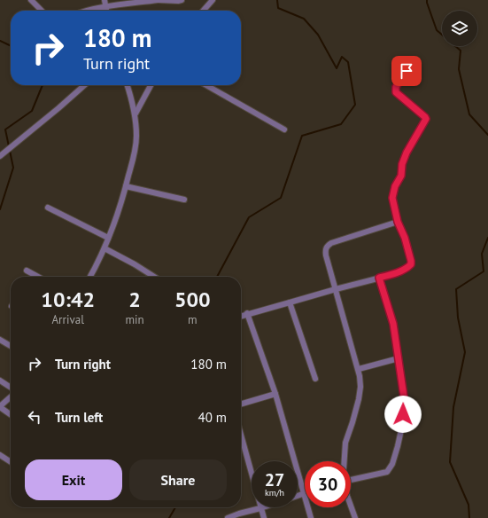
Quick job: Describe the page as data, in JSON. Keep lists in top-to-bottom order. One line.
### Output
{"page":{"turn":["180 m","Turn right"],"eta":["10:42","Arrival","2","min","500","m"],"list":[{"name":"Turn right","value":"180 m"},{"name":"Turn left","value":"40 m"}],"buttons":["Exit","Share"],"speed":"27 km/h","limit":"30"}}
